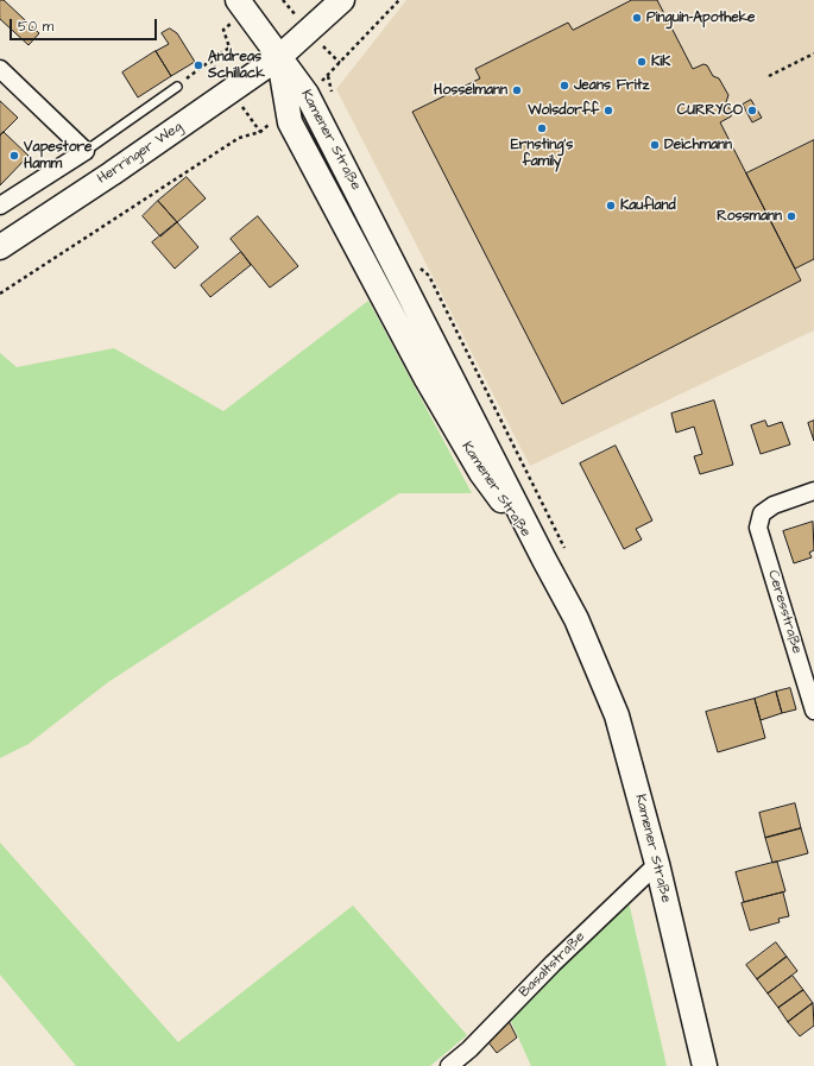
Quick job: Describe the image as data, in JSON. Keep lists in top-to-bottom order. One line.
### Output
{"streets":{"main road":["Kamener Straße","Herringer Weg"],"street":["Ceresstraße","Basaltstraße"]},"crossings":[["Kamener Straße","Herringer Weg"],["Kamener Straße","Basaltstraße"]],"places":["Pinguin-Apotheke","KiK","Andreas Schillack","Jeans Fritz","Hosselmann","Wolsdorff","CURRYCO","Ernsting's family","Deichmann","Vapestore Hamm","Kaufland","Rossmann"],"scale_bar":"50 m"}
